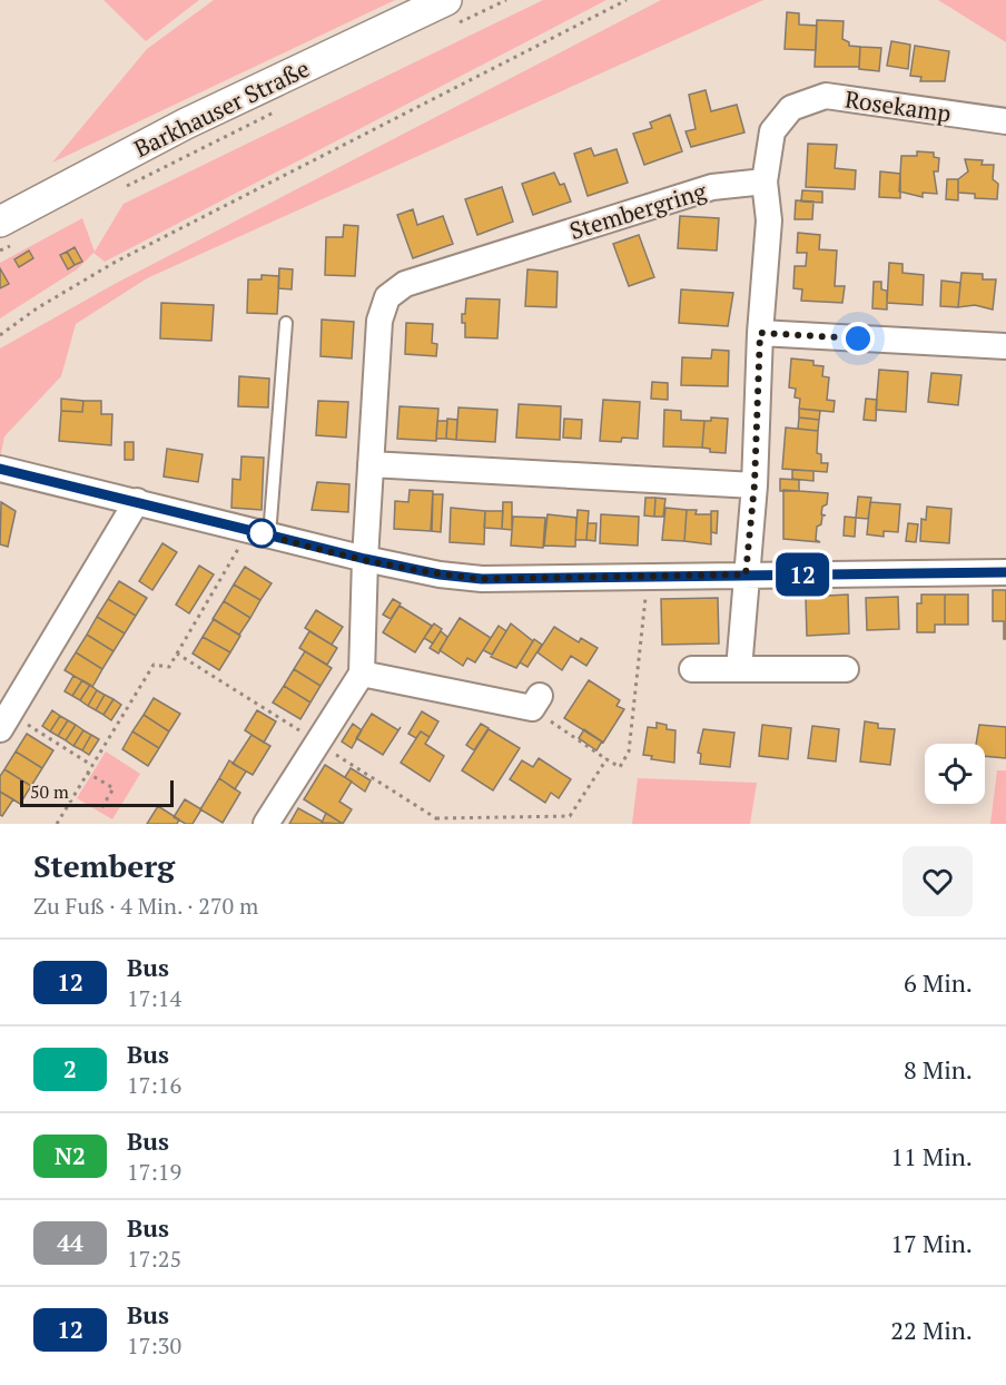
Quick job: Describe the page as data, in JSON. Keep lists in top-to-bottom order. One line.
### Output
{"streets":{"street":["Rosekamp","Barkhauser Straße","Stembergring"]},"crossings":[["Rosekamp","Stembergring"]],"lines":["bus line 12"],"scale_bar":"50 m","page":{"on_map":"12","scale":"50 m","heading":["Stemberg","Zu Fuß · 4 Min. · 270 m"],"list":[{"mark":"12","name":"Bus","note":"17:14","value":"6 Min."},{"mark":"2","name":"Bus","note":"17:16","value":"8 Min."},{"mark":"N2","name":"Bus","note":"17:19","value":"11 Min."},{"mark":"44","name":"Bus","note":"17:25","value":"17 Min."},{"mark":"12","name":"Bus","note":"17:30","value":"22 Min."}]}}
